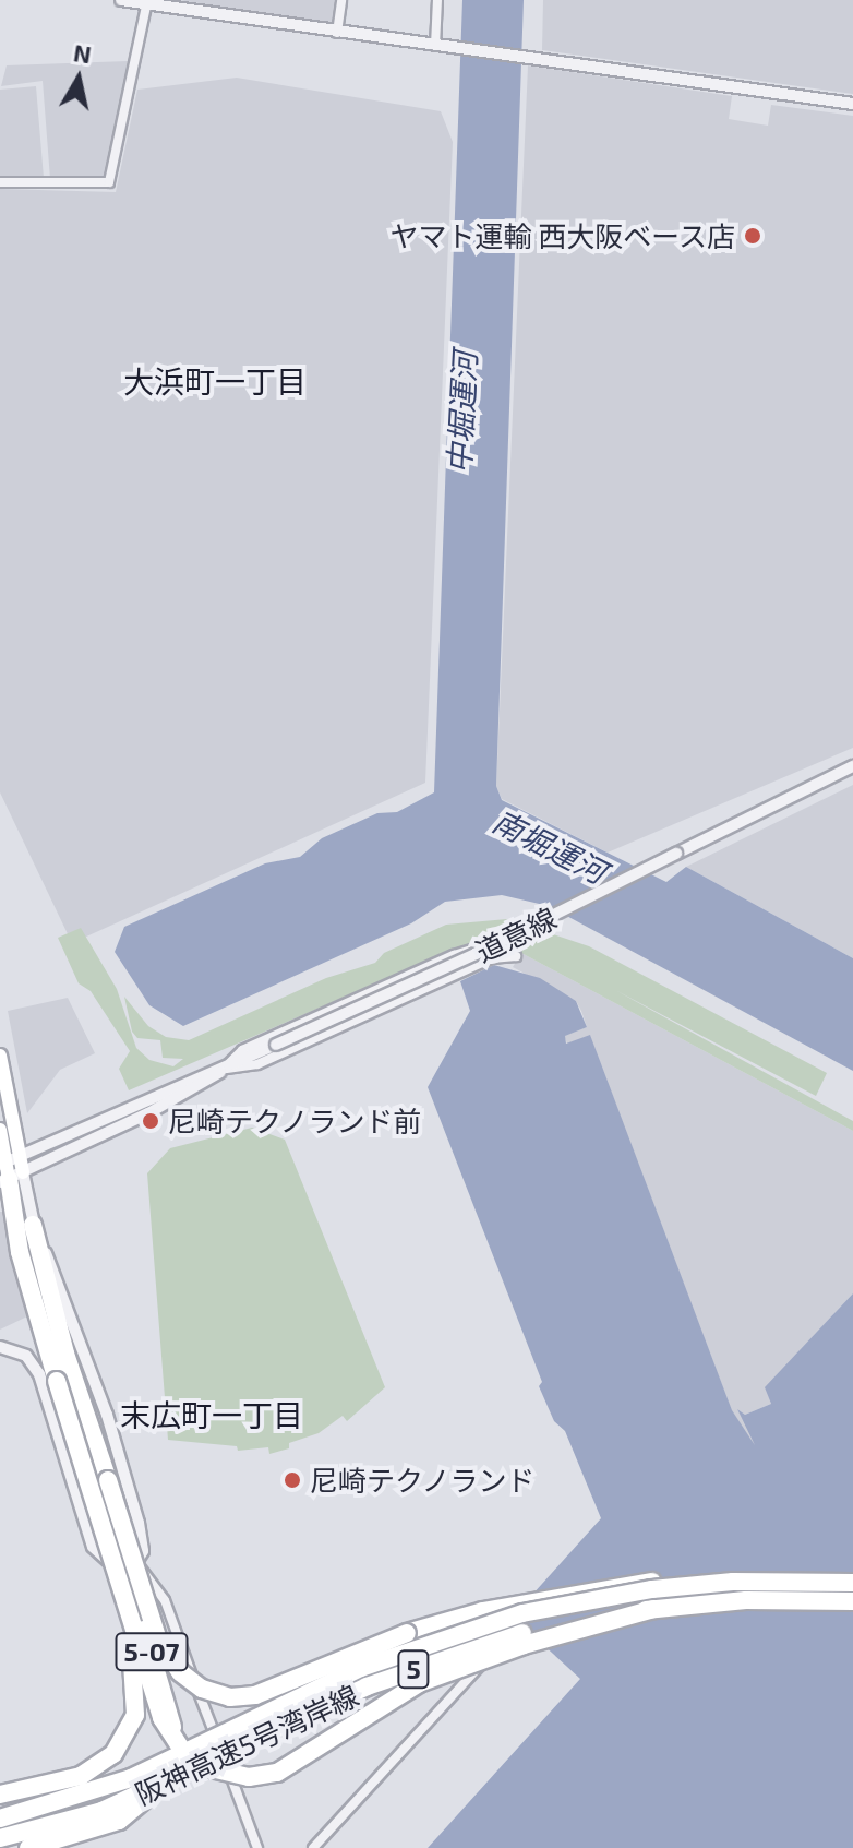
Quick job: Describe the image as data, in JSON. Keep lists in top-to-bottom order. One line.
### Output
{"streets":{"highway":["5-07","5","阪神高速5号湾岸線"],"street":["道意線"]},"crossings":[["道意線","5-07"],["5-07","阪神高速5号湾岸線"]],"districts":["大浜町一丁目","末広町一丁目"],"water":["中堀運河","南堀運河"],"places":["ヤマト運輸 西大阪ベース店","尼崎テクノランド前","尼崎テクノランド"],"north":"top"}
